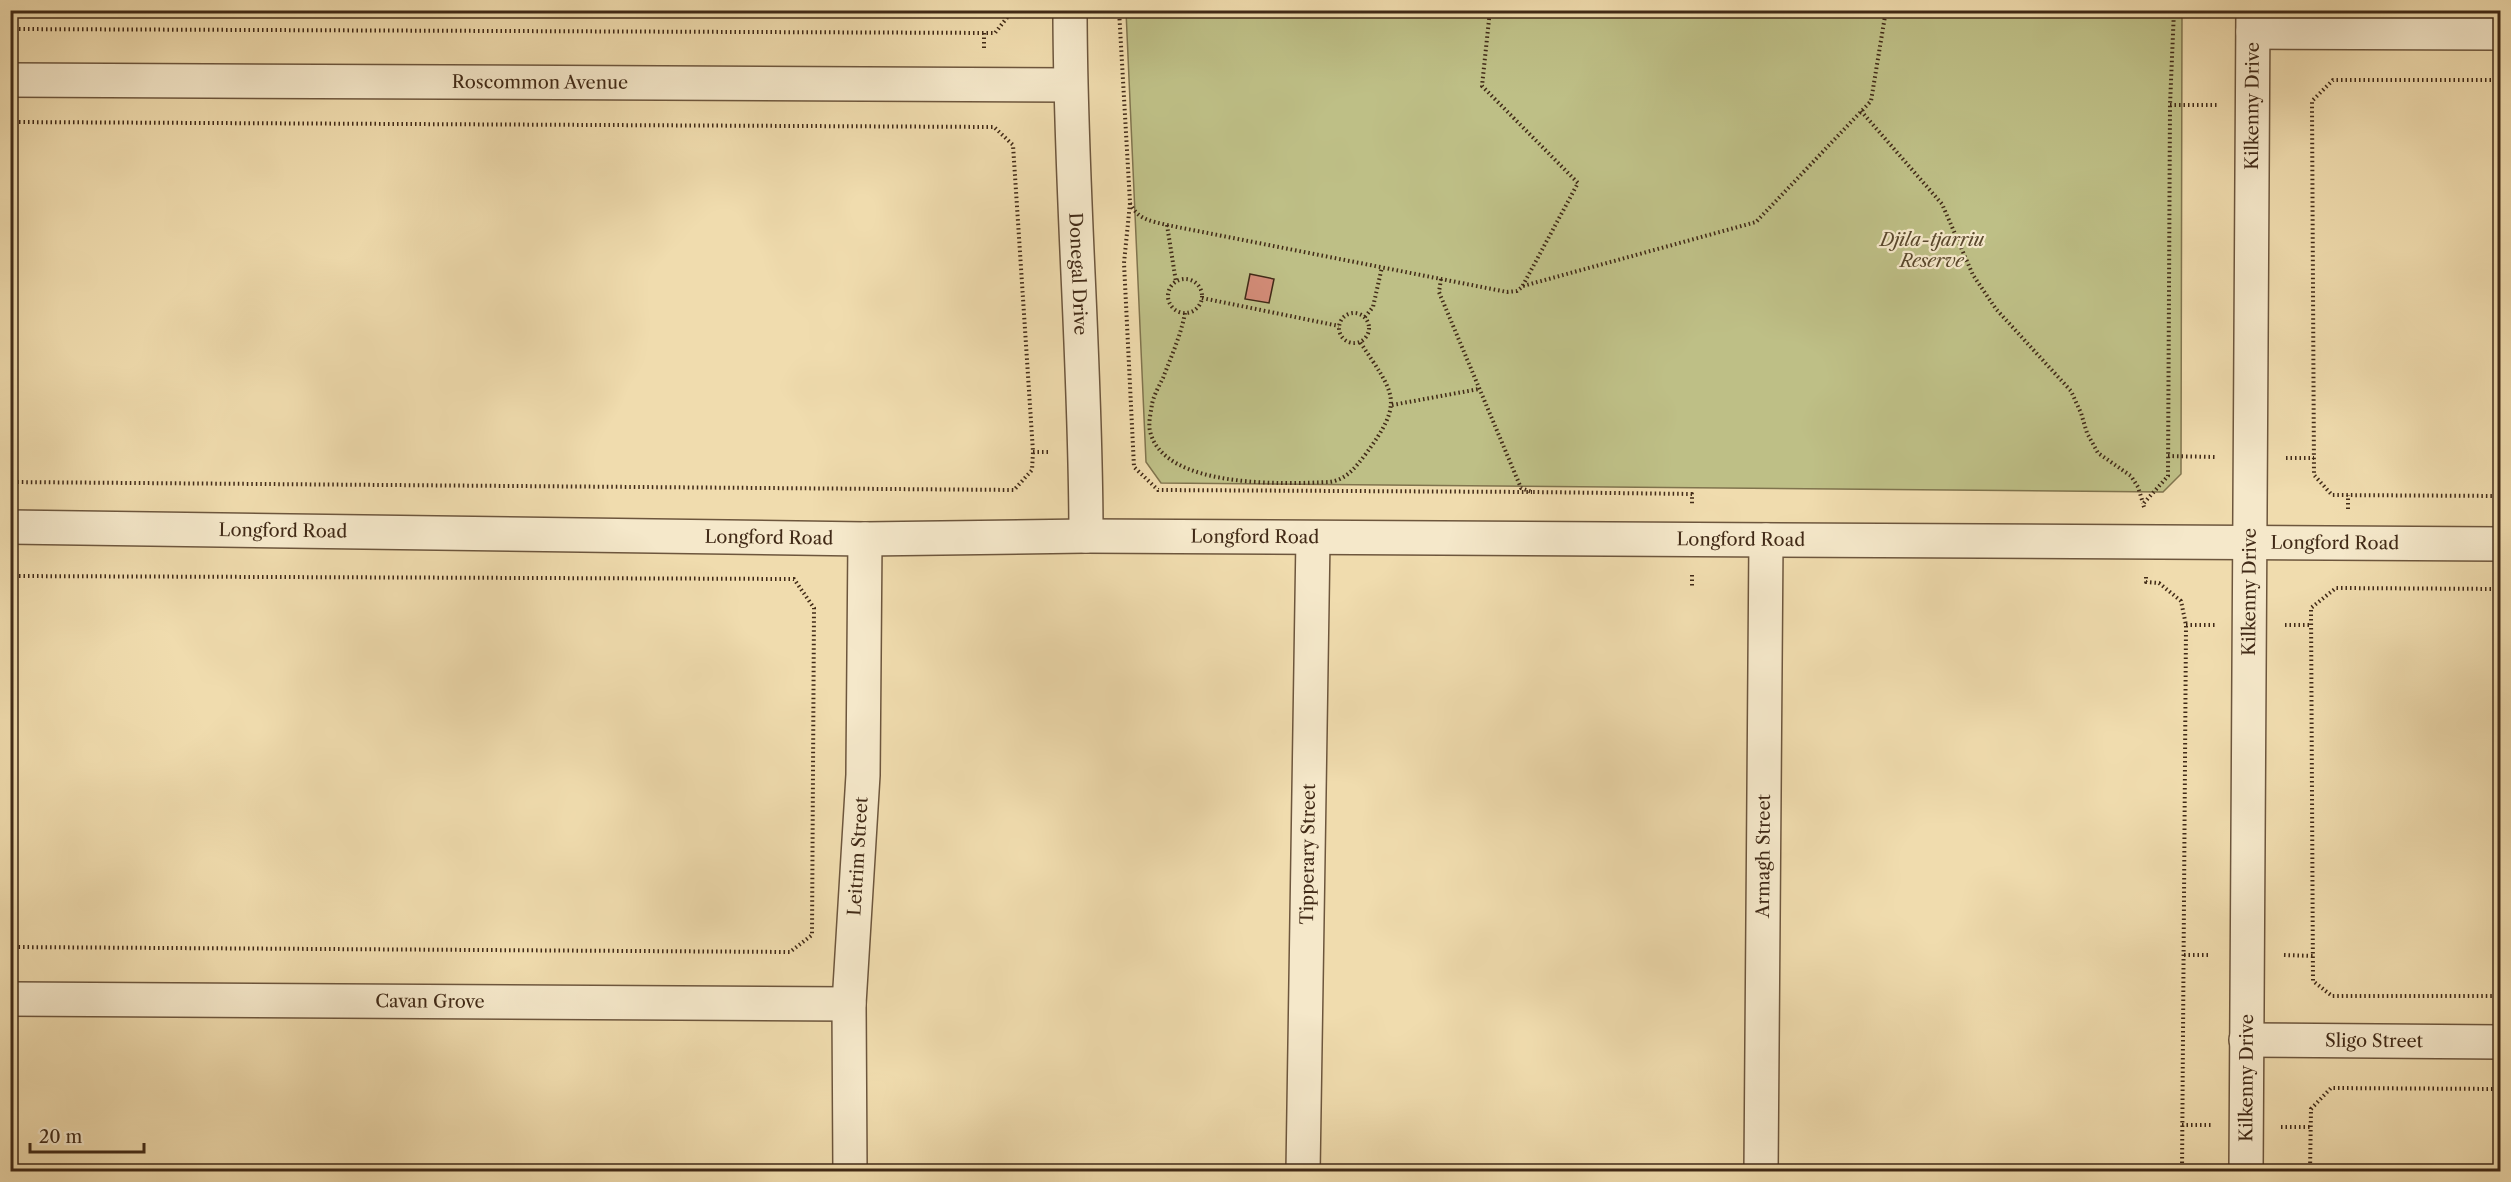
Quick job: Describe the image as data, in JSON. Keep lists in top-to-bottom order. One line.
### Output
{"streets":{"street":["Roscommon Avenue","Kilkenny Drive","Donegal Drive","Longford Road","Leitrim Street","Tipperary Street","Armagh Street","Cavan Grove","Sligo Street"]},"crossings":[["Roscommon Avenue","Donegal Drive"],["Kilkenny Drive","Longford Road"],["Kilkenny Drive","Sligo Street"],["Donegal Drive","Longford Road"],["Longford Road","Leitrim Street"],["Longford Road","Tipperary Street"],["Longford Road","Armagh Street"],["Leitrim Street","Cavan Grove"]],"parks":["Djila-tjarriu Reserve"],"scale_bar":"20 m"}
